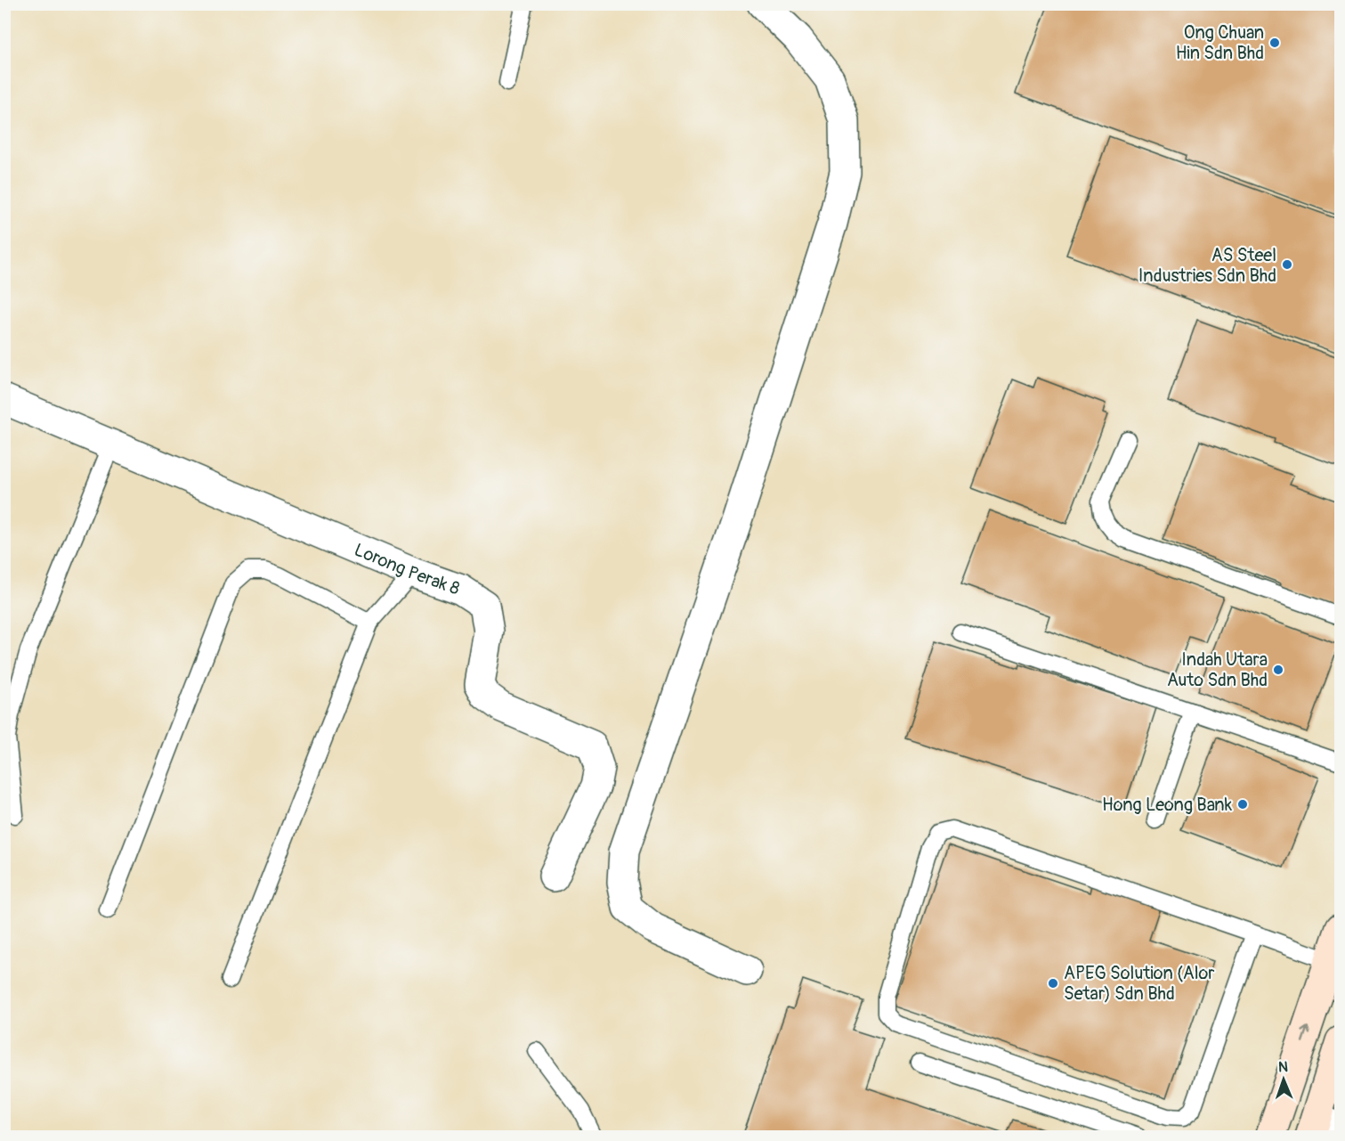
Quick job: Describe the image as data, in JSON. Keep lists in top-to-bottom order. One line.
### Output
{"streets":{"street":["Lorong Perak 8"]},"places":["Ong Chuan Hin Sdn Bhd","AS Steel Industries Sdn Bhd","Indah Utara Auto Sdn Bhd","Hong Leong Bank","APEG Solution (Alor Setar) Sdn Bhd"],"north":"top"}
